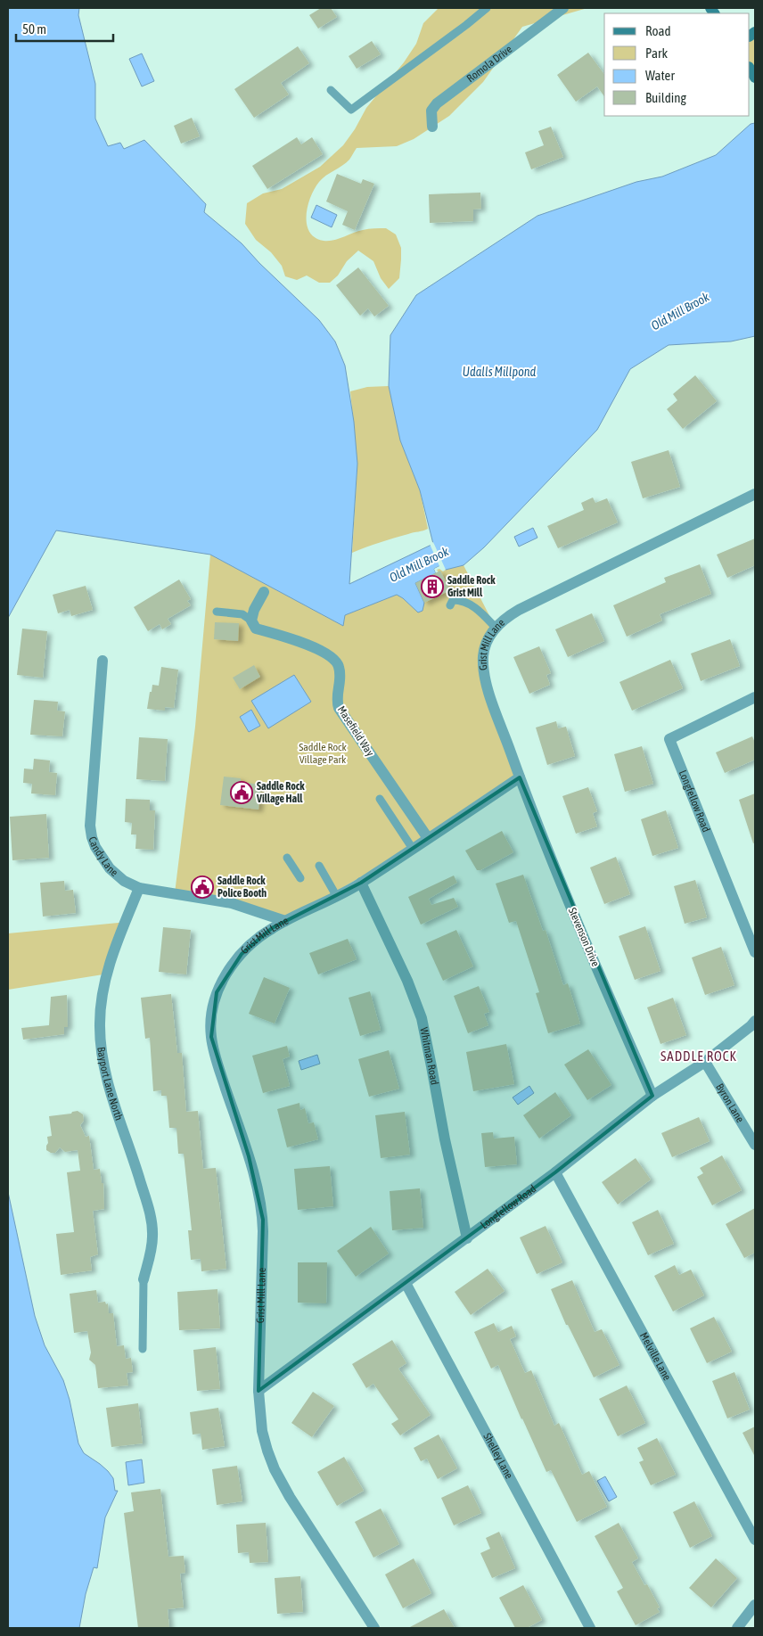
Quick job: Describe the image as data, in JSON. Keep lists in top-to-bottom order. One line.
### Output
{"streets":{"street":["Romola Drive","Grist Mill Lane","Masefield Way","Longfellow Road","Candy Lane","Stevenson Drive","Whitman Road","Bayport Lane North","Byron Lane","Melville Lane","Shelley Lane"]},"crossings":[["Grist Mill Lane","Masefield Way"],["Grist Mill Lane","Longfellow Road"],["Grist Mill Lane","Candy Lane"],["Grist Mill Lane","Stevenson Drive"],["Grist Mill Lane","Whitman Road"],["Longfellow Road","Stevenson Drive"],["Longfellow Road","Whitman Road"],["Longfellow Road","Byron Lane"],["Longfellow Road","Melville Lane"],["Longfellow Road","Shelley Lane"],["Candy Lane","Bayport Lane North"]],"districts":["SADDLE ROCK"],"water":["Old Mill Brook","Udalls Millpond"],"parks":["Saddle Rock Village Park"],"places":{"building":["Saddle Rock Grist Mill"],"public building":["Saddle Rock Village Hall","Saddle Rock Police Booth"]},"legend":["Road","Park","Water","Building"],"scale_bar":"50 m"}
